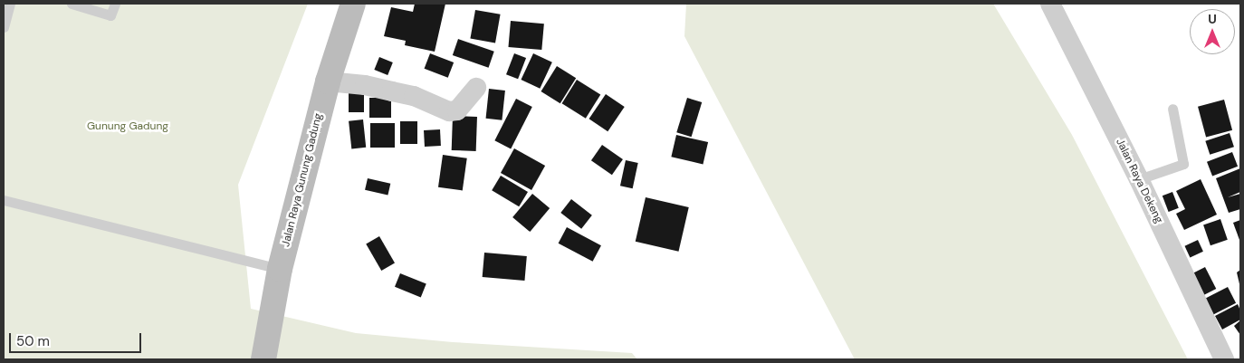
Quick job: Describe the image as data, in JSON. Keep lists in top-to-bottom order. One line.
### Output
{"streets":{"street":["Jalan Raya Gunung Gadung","Jalan Raya Dekeng"]},"parks":["Gunung Gadung"],"scale_bar":"50 m","north":"top"}
